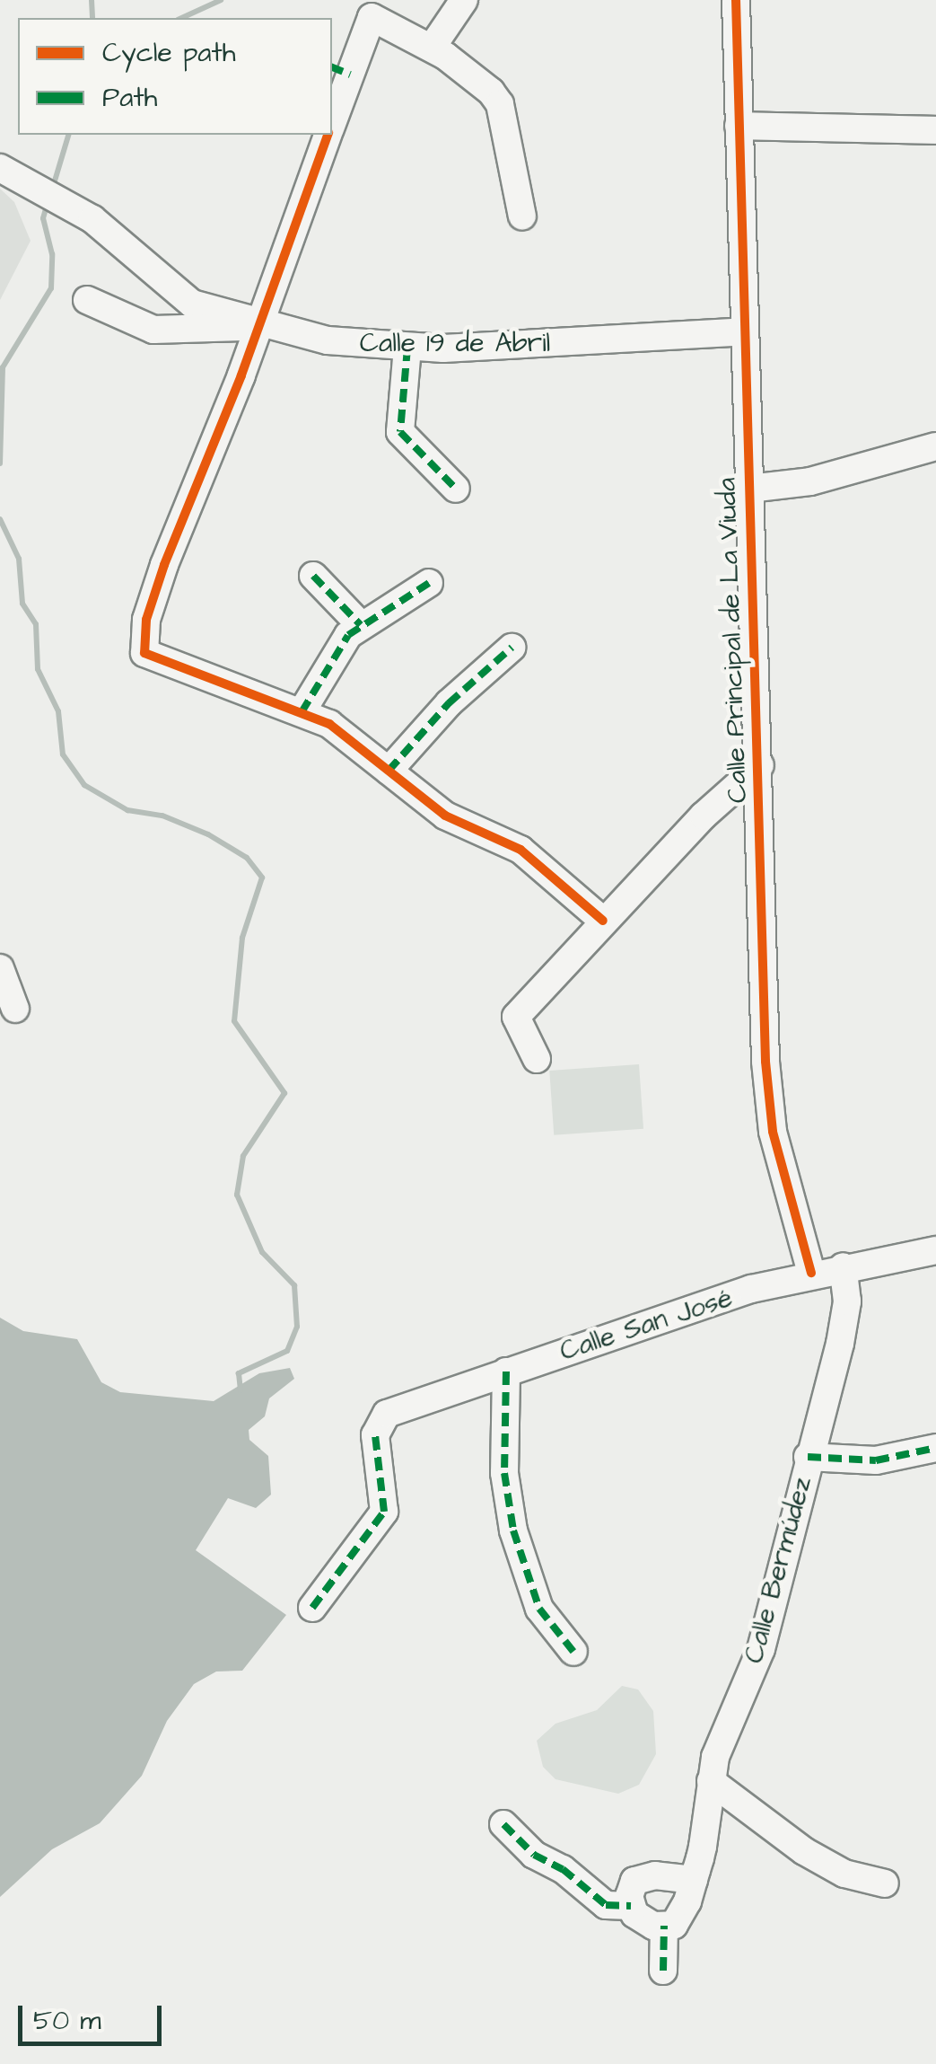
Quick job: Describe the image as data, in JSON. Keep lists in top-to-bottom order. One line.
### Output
{"streets":{"street":["Calle 19 de Abril","Calle Principal de La Viuda","Calle San José","Calle Bermúdez"]},"crossings":[["Calle 19 de Abril","Calle Principal de La Viuda"],["Calle Principal de La Viuda","Calle San José"],["Calle San José","Calle Bermúdez"]],"legend":["Cycle path","Path"],"scale_bar":"50 m"}
